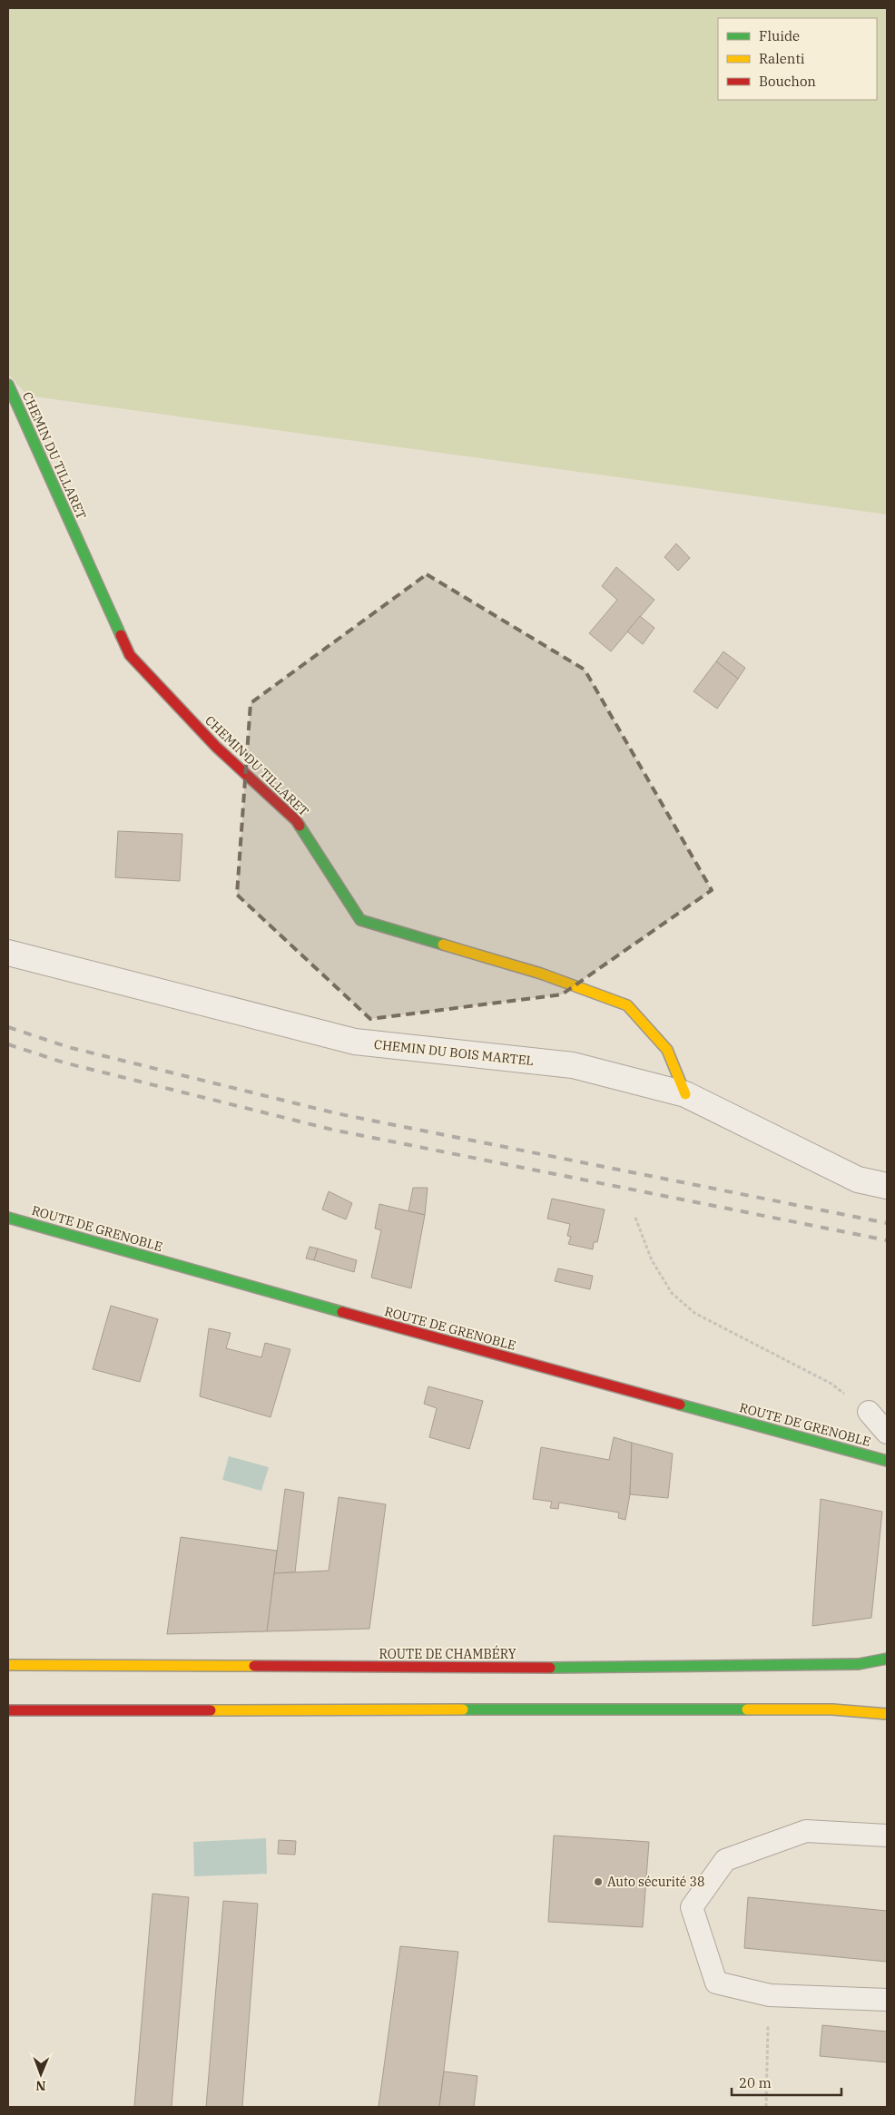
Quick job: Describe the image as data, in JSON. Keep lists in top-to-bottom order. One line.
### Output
{"streets":{"main road":["CHEMIN DU TILLARET","ROUTE DE GRENOBLE","ROUTE DE CHAMBÉRY"],"street":["CHEMIN DU BOIS MARTEL"]},"crossings":[["CHEMIN DU TILLARET","CHEMIN DU BOIS MARTEL"]],"places":["Auto sécurité 38"],"legend":["Fluide","Ralenti","Bouchon"],"scale_bar":"20 m","north":"bottom"}
